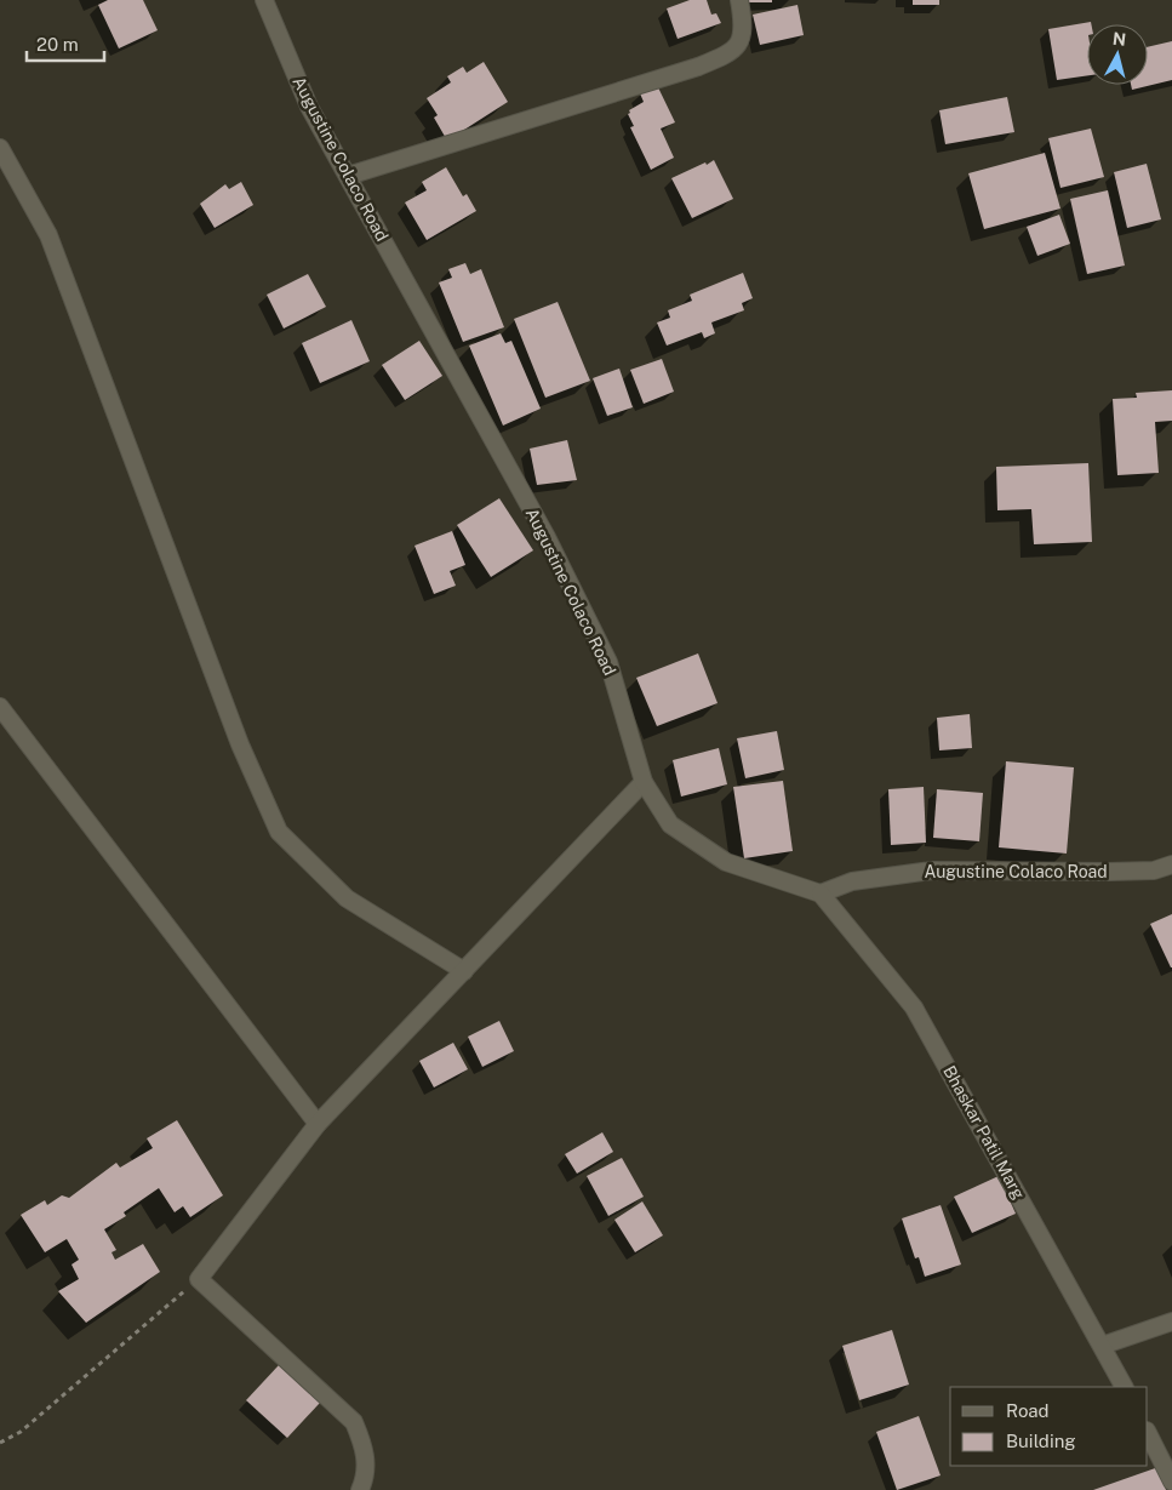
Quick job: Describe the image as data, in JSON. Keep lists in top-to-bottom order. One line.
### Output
{"streets":{"street":["Augustine Colaco Road","Bhaskar Patil Marg"]},"crossings":[["Augustine Colaco Road","Bhaskar Patil Marg"]],"legend":["Road","Building"],"scale_bar":"20 m","north":"top"}
